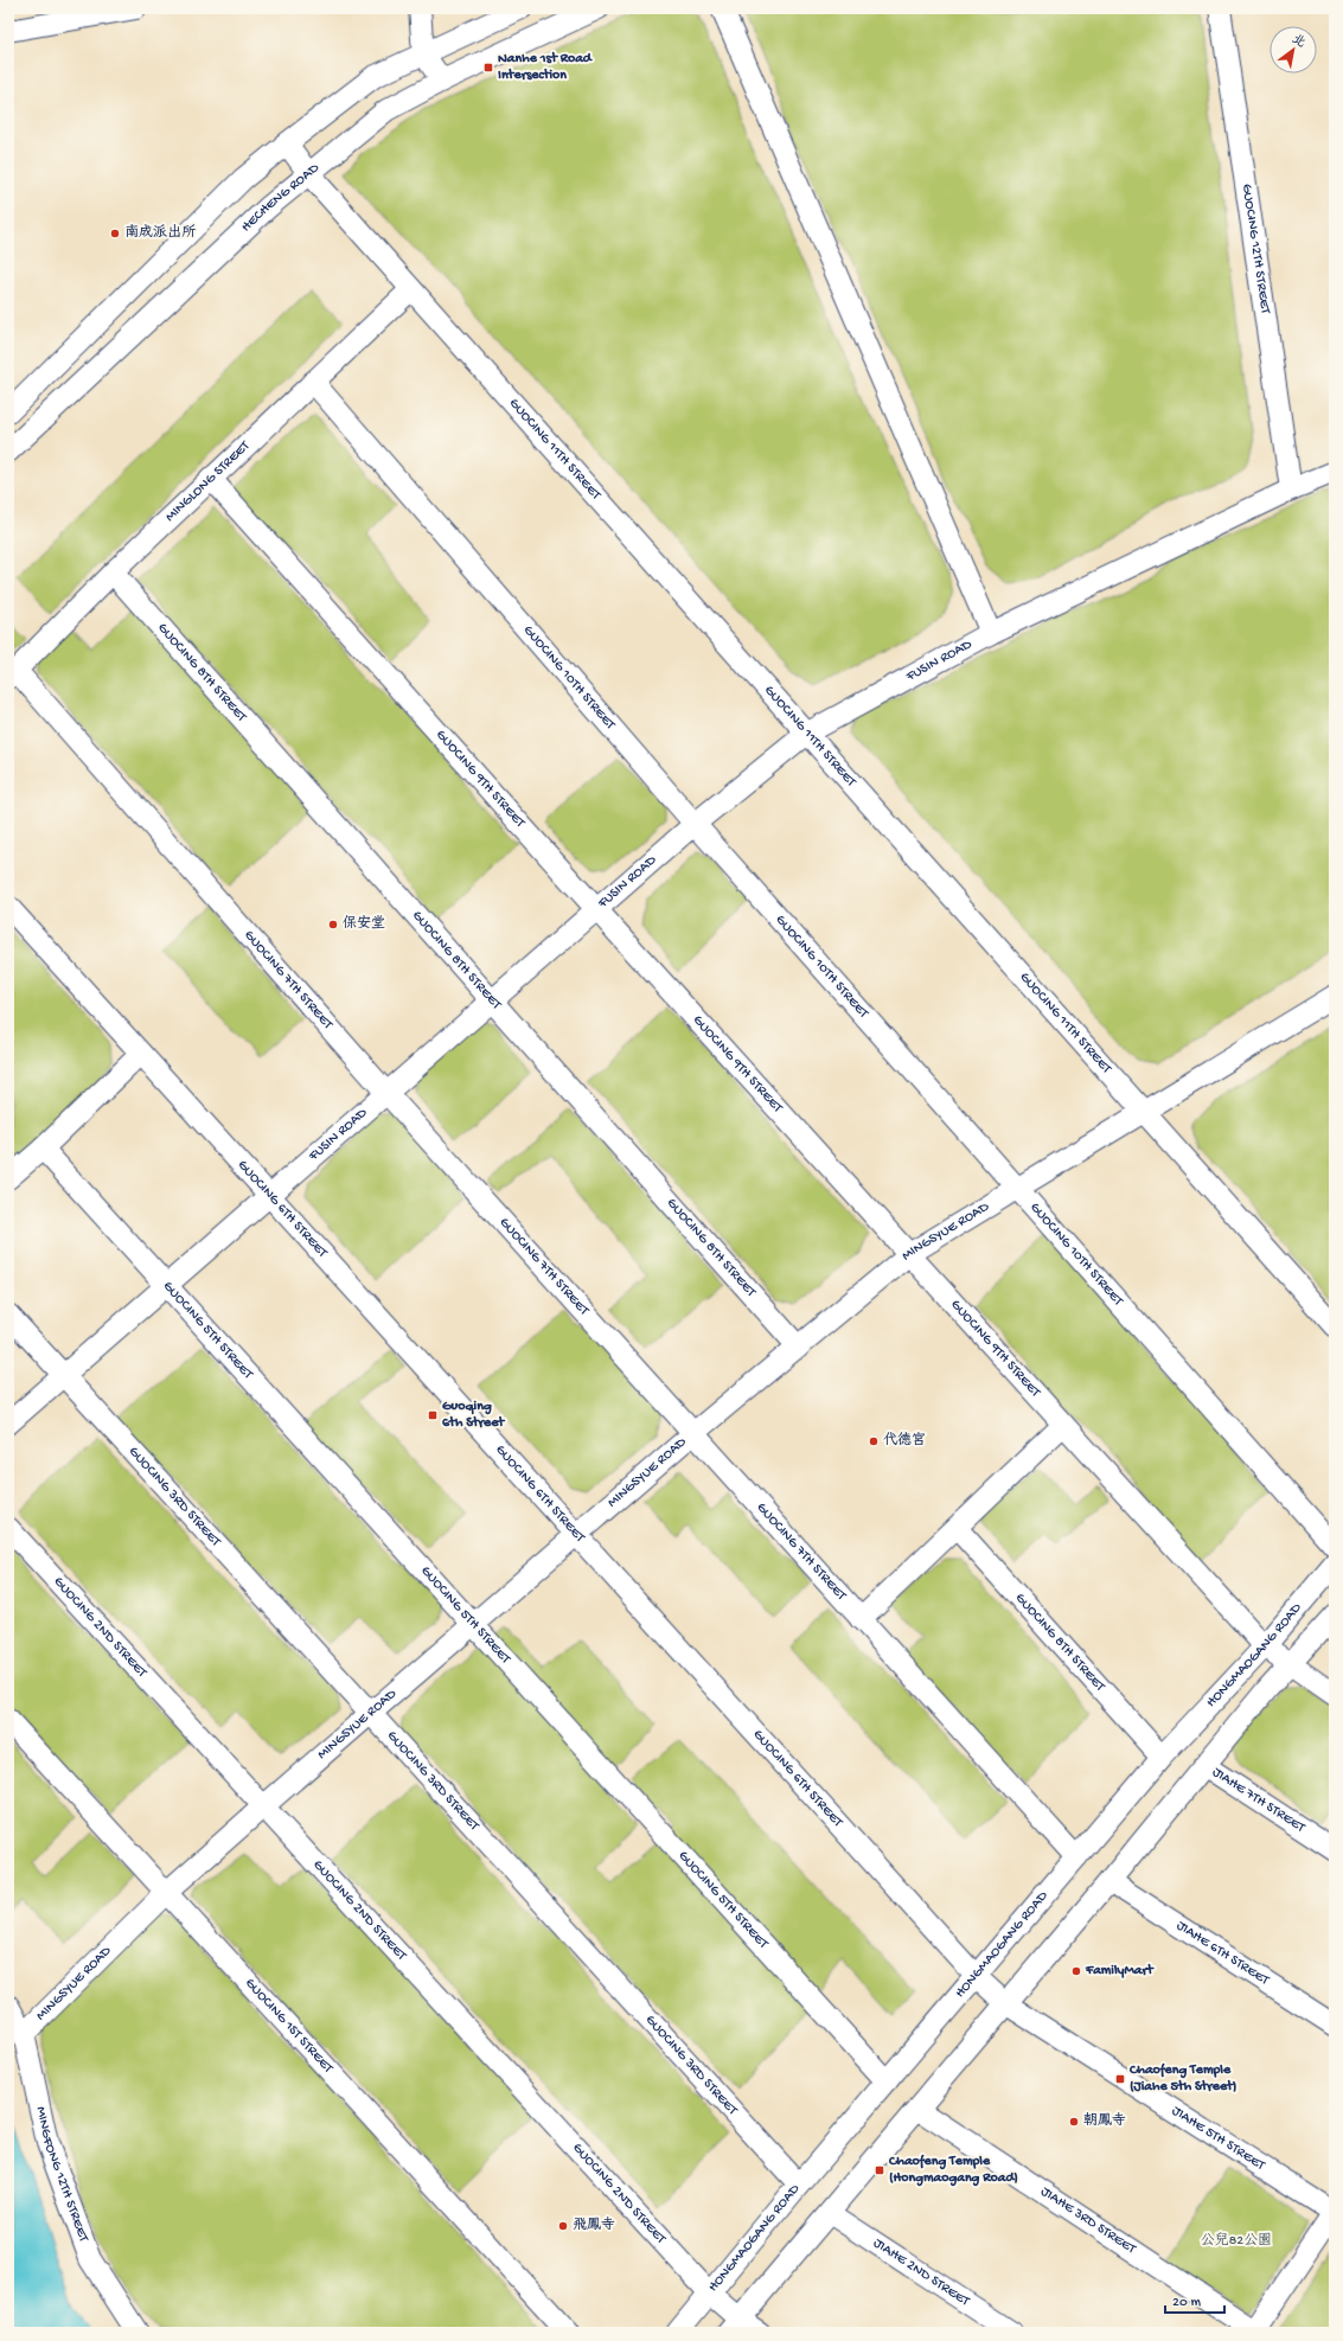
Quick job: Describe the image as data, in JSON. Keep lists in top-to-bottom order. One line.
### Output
{"streets":{"street":["HECHENG ROAD","GUOCING 12TH STREET","GUOCING 11TH STREET","MINGLONG STREET","FUSIN ROAD","GUOCING 8TH STREET","GUOCING 10TH STREET","GUOCING 9TH STREET","GUOCING 7TH STREET","GUOCING 6TH STREET","MINGSYUE ROAD","GUOCING 5TH STREET","GUOCING 3RD STREET","GUOCING 2ND STREET","HONGMAOGANG ROAD","JIAHE 7TH STREET","JIAHE 6TH STREET","GUOCING 1ST STREET","JIAHE 5TH STREET","MINGFONG 12TH STREET","JIAHE 3RD STREET","JIAHE 2ND STREET"]},"crossings":[["HECHENG ROAD","GUOCING 11TH STREET"],["GUOCING 12TH STREET","FUSIN ROAD"],["GUOCING 11TH STREET","MINGLONG STREET"],["GUOCING 11TH STREET","FUSIN ROAD"],["GUOCING 11TH STREET","MINGSYUE ROAD"],["MINGLONG STREET","GUOCING 8TH STREET"],["MINGLONG STREET","GUOCING 10TH STREET"],["MINGLONG STREET","GUOCING 9TH STREET"],["MINGLONG STREET","GUOCING 7TH STREET"],["FUSIN ROAD","GUOCING 8TH STREET"],["FUSIN ROAD","GUOCING 10TH STREET"],["FUSIN ROAD","GUOCING 9TH STREET"],["FUSIN ROAD","GUOCING 7TH STREET"],["FUSIN ROAD","GUOCING 6TH STREET"],["FUSIN ROAD","GUOCING 5TH STREET"],["FUSIN ROAD","GUOCING 3RD STREET"],["GUOCING 8TH STREET","MINGSYUE ROAD"],["GUOCING 8TH STREET","HONGMAOGANG ROAD"],["GUOCING 10TH STREET","MINGSYUE ROAD"],["GUOCING 9TH STREET","MINGSYUE ROAD"],["GUOCING 9TH STREET","HONGMAOGANG ROAD"],["GUOCING 7TH STREET","MINGSYUE ROAD"],["GUOCING 7TH STREET","HONGMAOGANG ROAD"],["GUOCING 6TH STREET","MINGSYUE ROAD"],["GUOCING 6TH STREET","HONGMAOGANG ROAD"],["GUOCING 6TH STREET","JIAHE 5TH STREET"],["MINGSYUE ROAD","GUOCING 5TH STREET"],["MINGSYUE ROAD","GUOCING 3RD STREET"],["MINGSYUE ROAD","GUOCING 2ND STREET"],["MINGSYUE ROAD","GUOCING 1ST STREET"],["MINGSYUE ROAD","MINGFONG 12TH STREET"],["GUOCING 5TH STREET","HONGMAOGANG ROAD"],["GUOCING 3RD STREET","HONGMAOGANG ROAD"],["GUOCING 2ND STREET","HONGMAOGANG ROAD"]],"parks":["公兒82公園"],"places":{"transit":["Nanhe 1st Road Intersection","Guoqing 6th Street","Chaofeng Temple (Jiahe 5th Street)","Chaofeng Temple (Hongmaogang Road)"],"other":["南成派出所","保安堂","代德宮","FamilyMart","朝鳳寺","飛鳳寺"]},"scale_bar":"20 m","north":"top right"}
